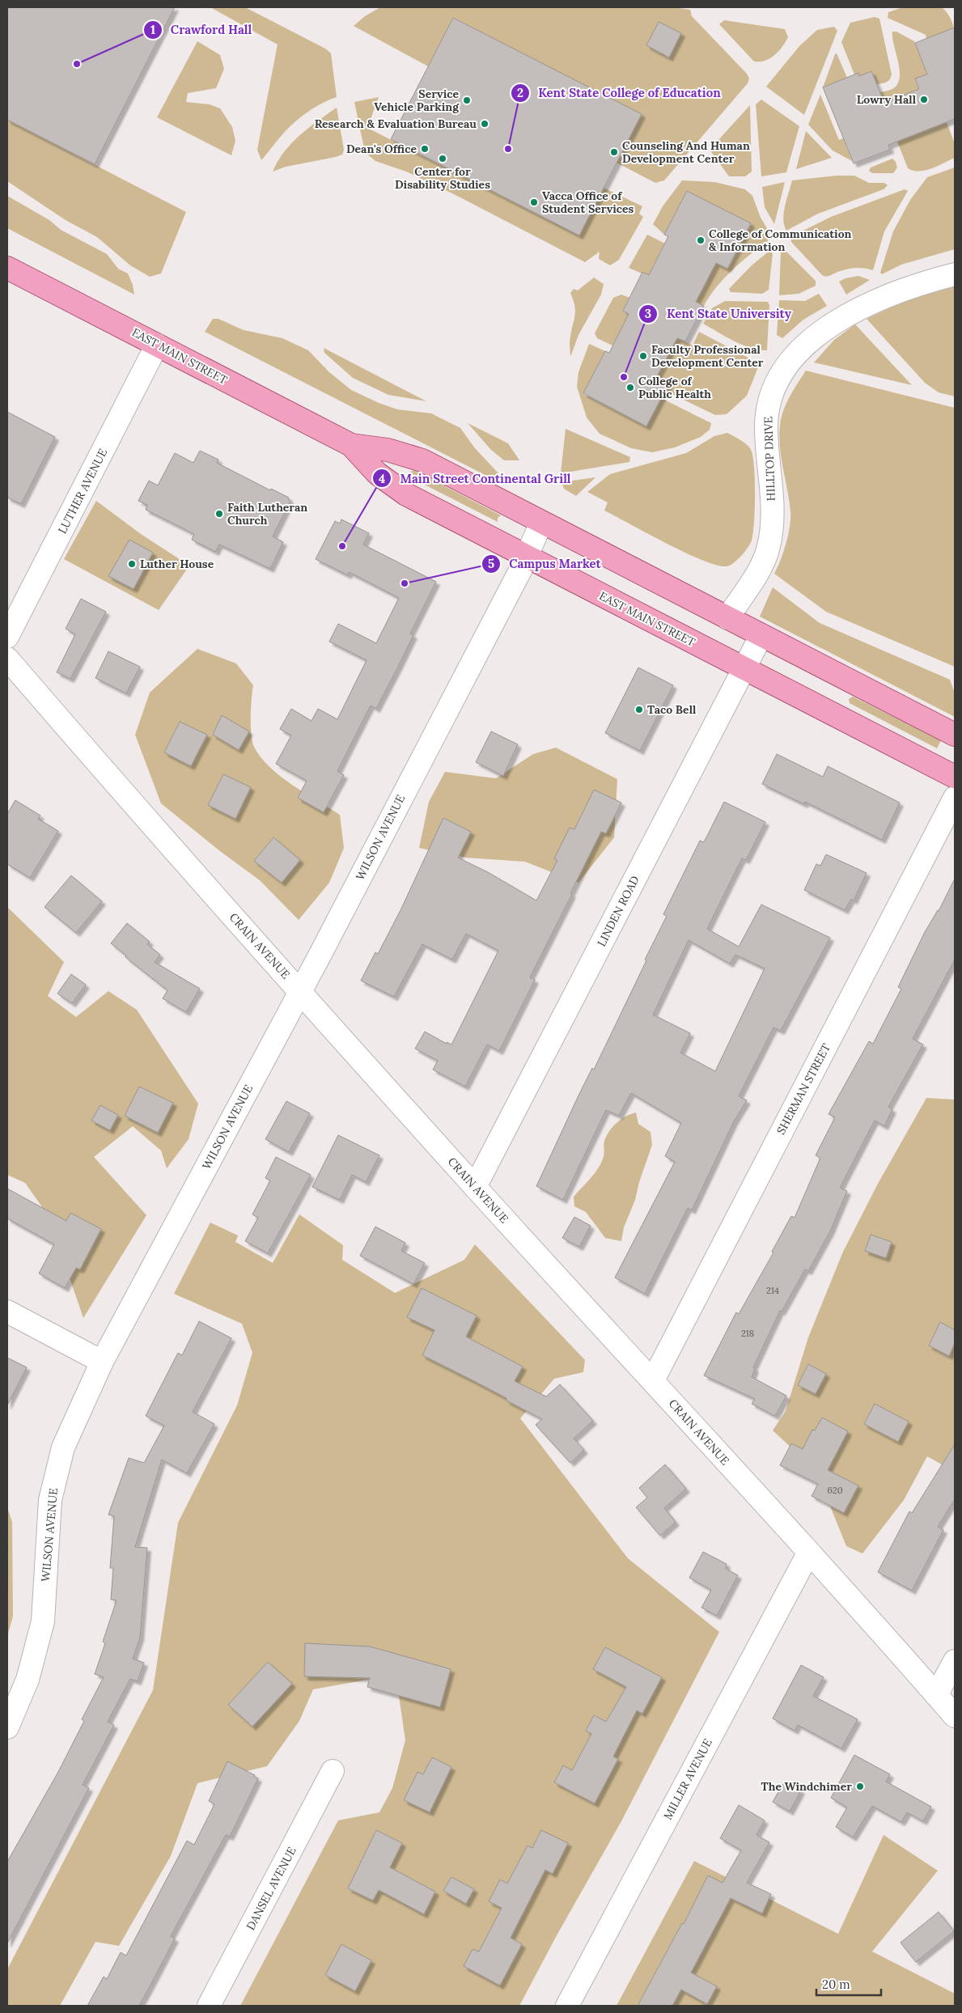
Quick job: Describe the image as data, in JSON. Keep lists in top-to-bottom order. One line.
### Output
{"streets":{"main road":["EAST MAIN STREET"],"street":["HILLTOP DRIVE","LUTHER AVENUE","WILSON AVENUE","LINDEN ROAD","CRAIN AVENUE","SHERMAN STREET","MILLER AVENUE","DANSEL AVENUE"]},"crossings":[["EAST MAIN STREET","HILLTOP DRIVE"],["EAST MAIN STREET","LUTHER AVENUE"],["EAST MAIN STREET","WILSON AVENUE"],["EAST MAIN STREET","LINDEN ROAD"],["WILSON AVENUE","CRAIN AVENUE"],["LINDEN ROAD","CRAIN AVENUE"],["CRAIN AVENUE","SHERMAN STREET"],["CRAIN AVENUE","MILLER AVENUE"]],"places":["Crawford Hall","Lowry Hall","Service Vehicle Parking","Research & Evaluation Bureau","Dean's Office","Kent State College of Education","Counseling And Human Development Center","Center for Disability Studies","Vacca Office of Student Services","College of Communication & Information","Faculty Professional Development Center","Kent State University","College of Public Health","Faith Lutheran Church","Main Street Continental Grill","Luther House","Campus Market","Taco Bell","The Windchimer"],"house_numbers":["214","218","620"],"scale_bar":"20 m"}
